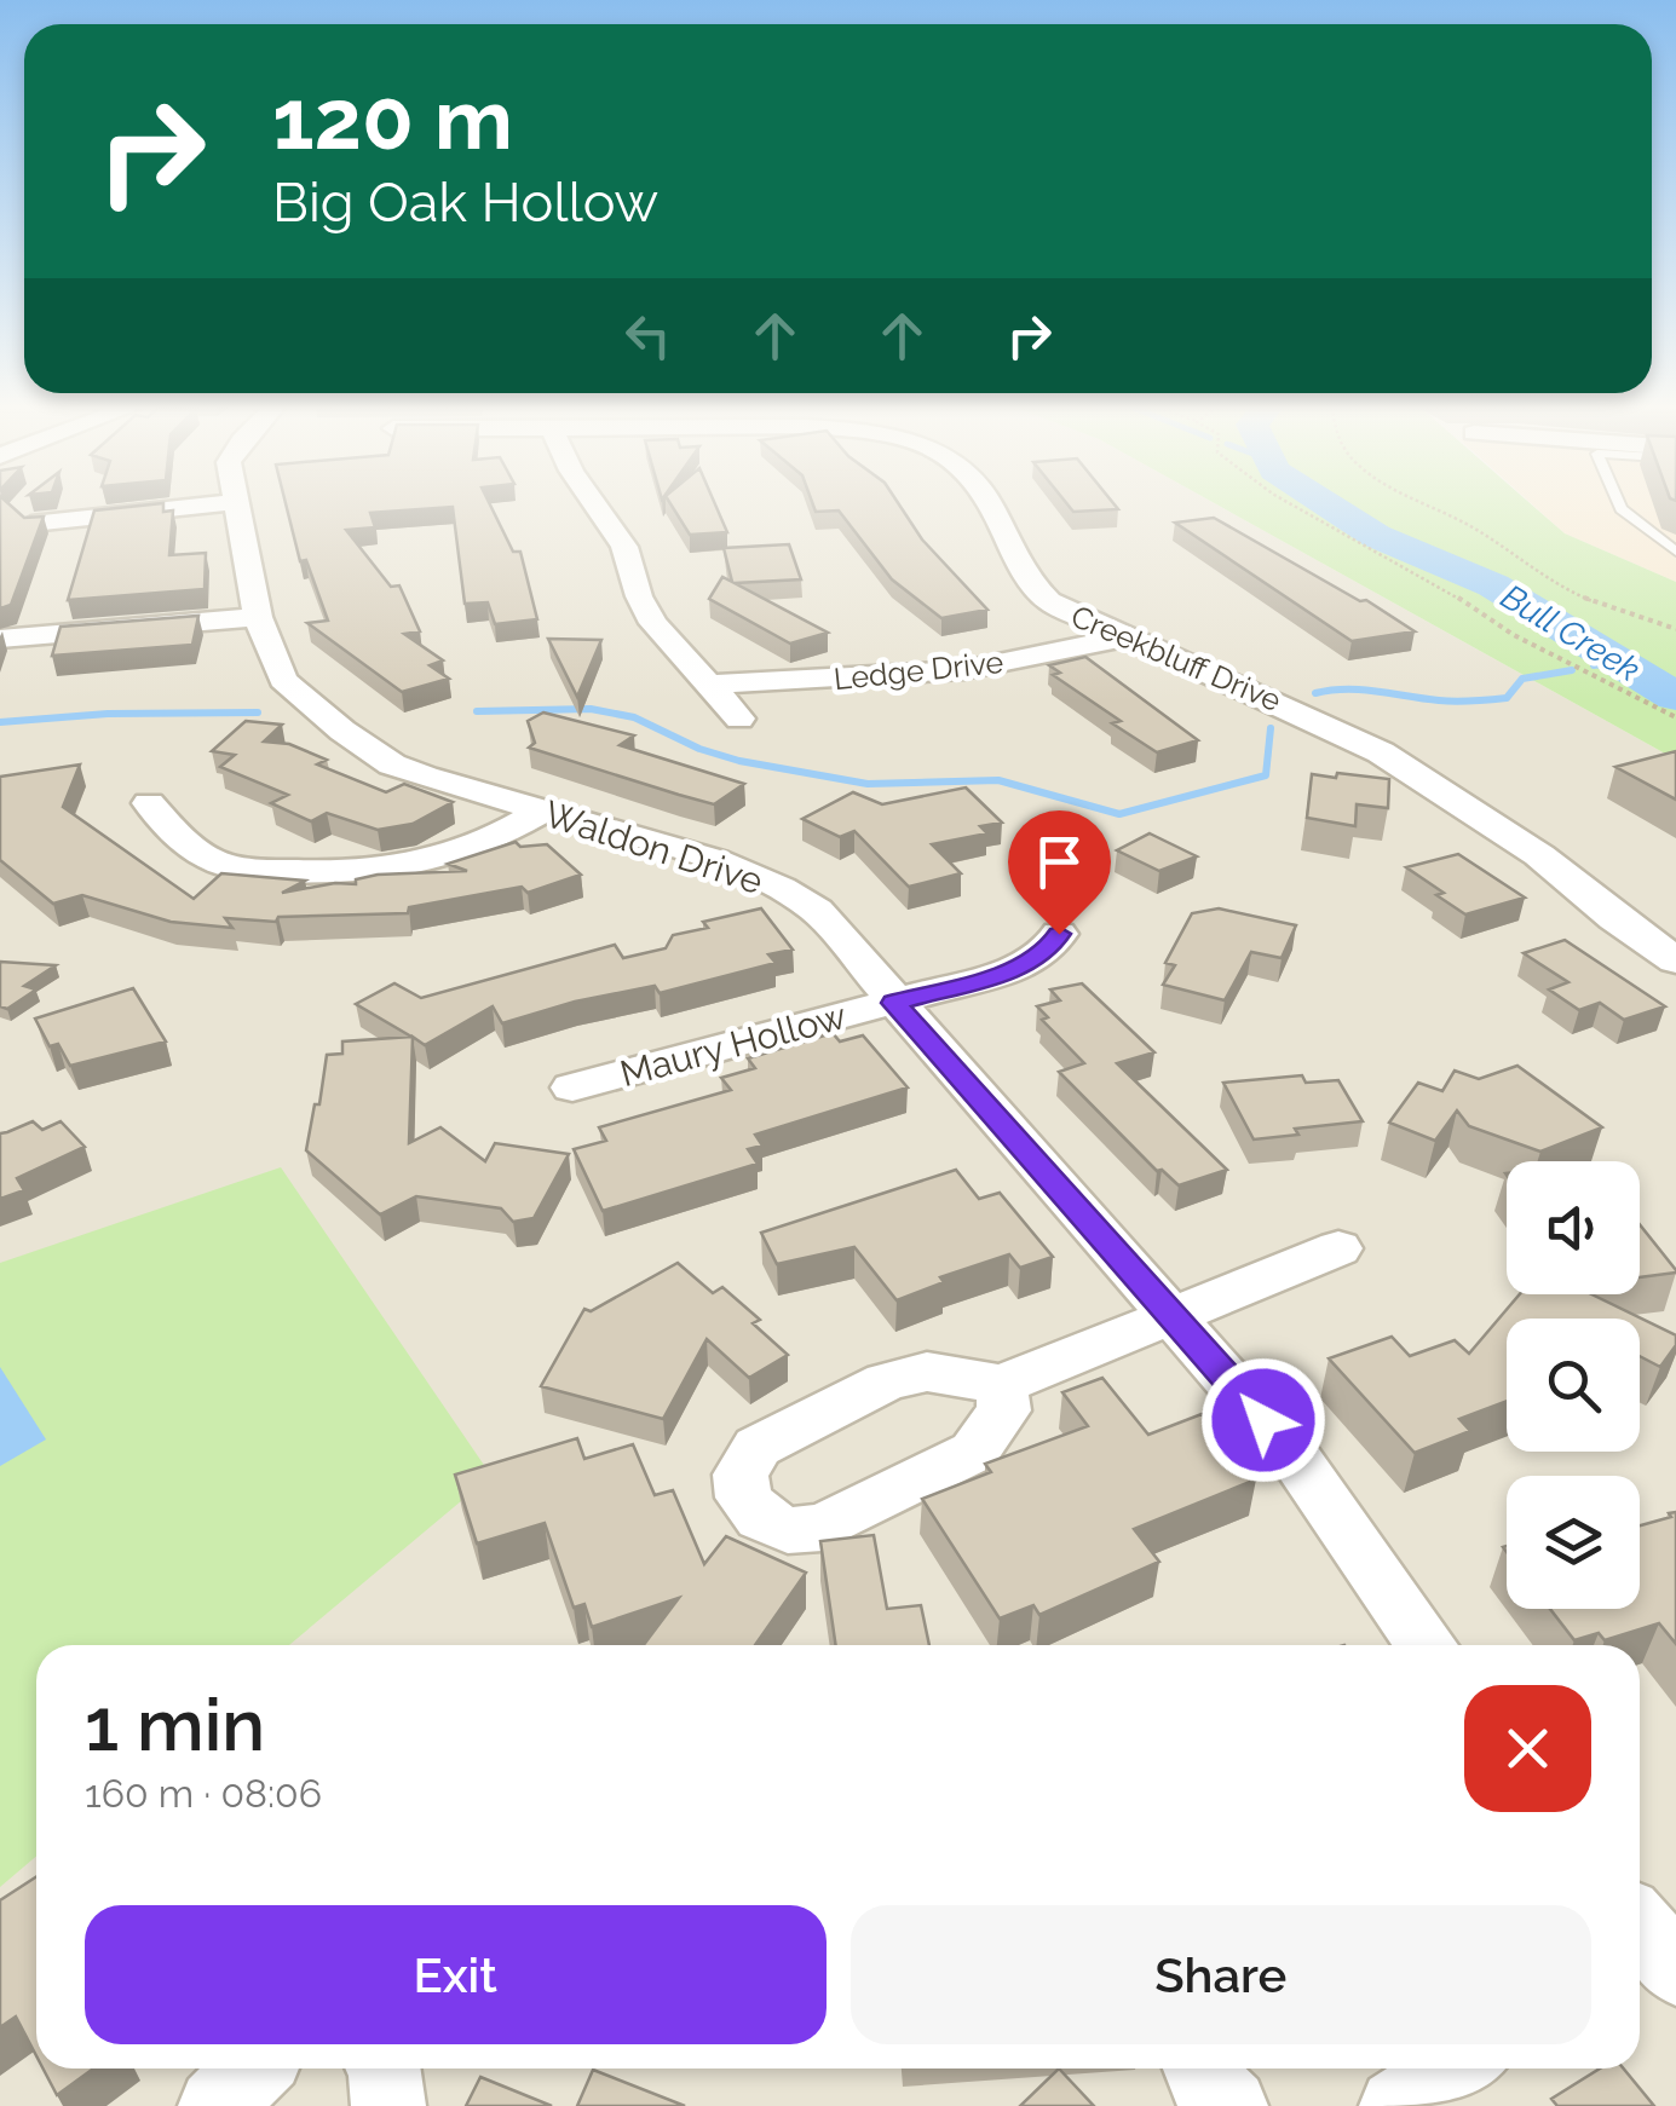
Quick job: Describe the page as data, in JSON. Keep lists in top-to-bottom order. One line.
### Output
{"streets":{"street":["Creekbluff Drive","Ledge Drive","Waldon Drive","Maury Hollow"]},"crossings":[["Creekbluff Drive","Ledge Drive"],["Waldon Drive","Maury Hollow"]],"water":["Bull Creek"],"page":{"turn":["120 m","Big Oak Hollow"],"heading":["1 min","160 m · 08:06"],"buttons":["Exit","Share"]}}
